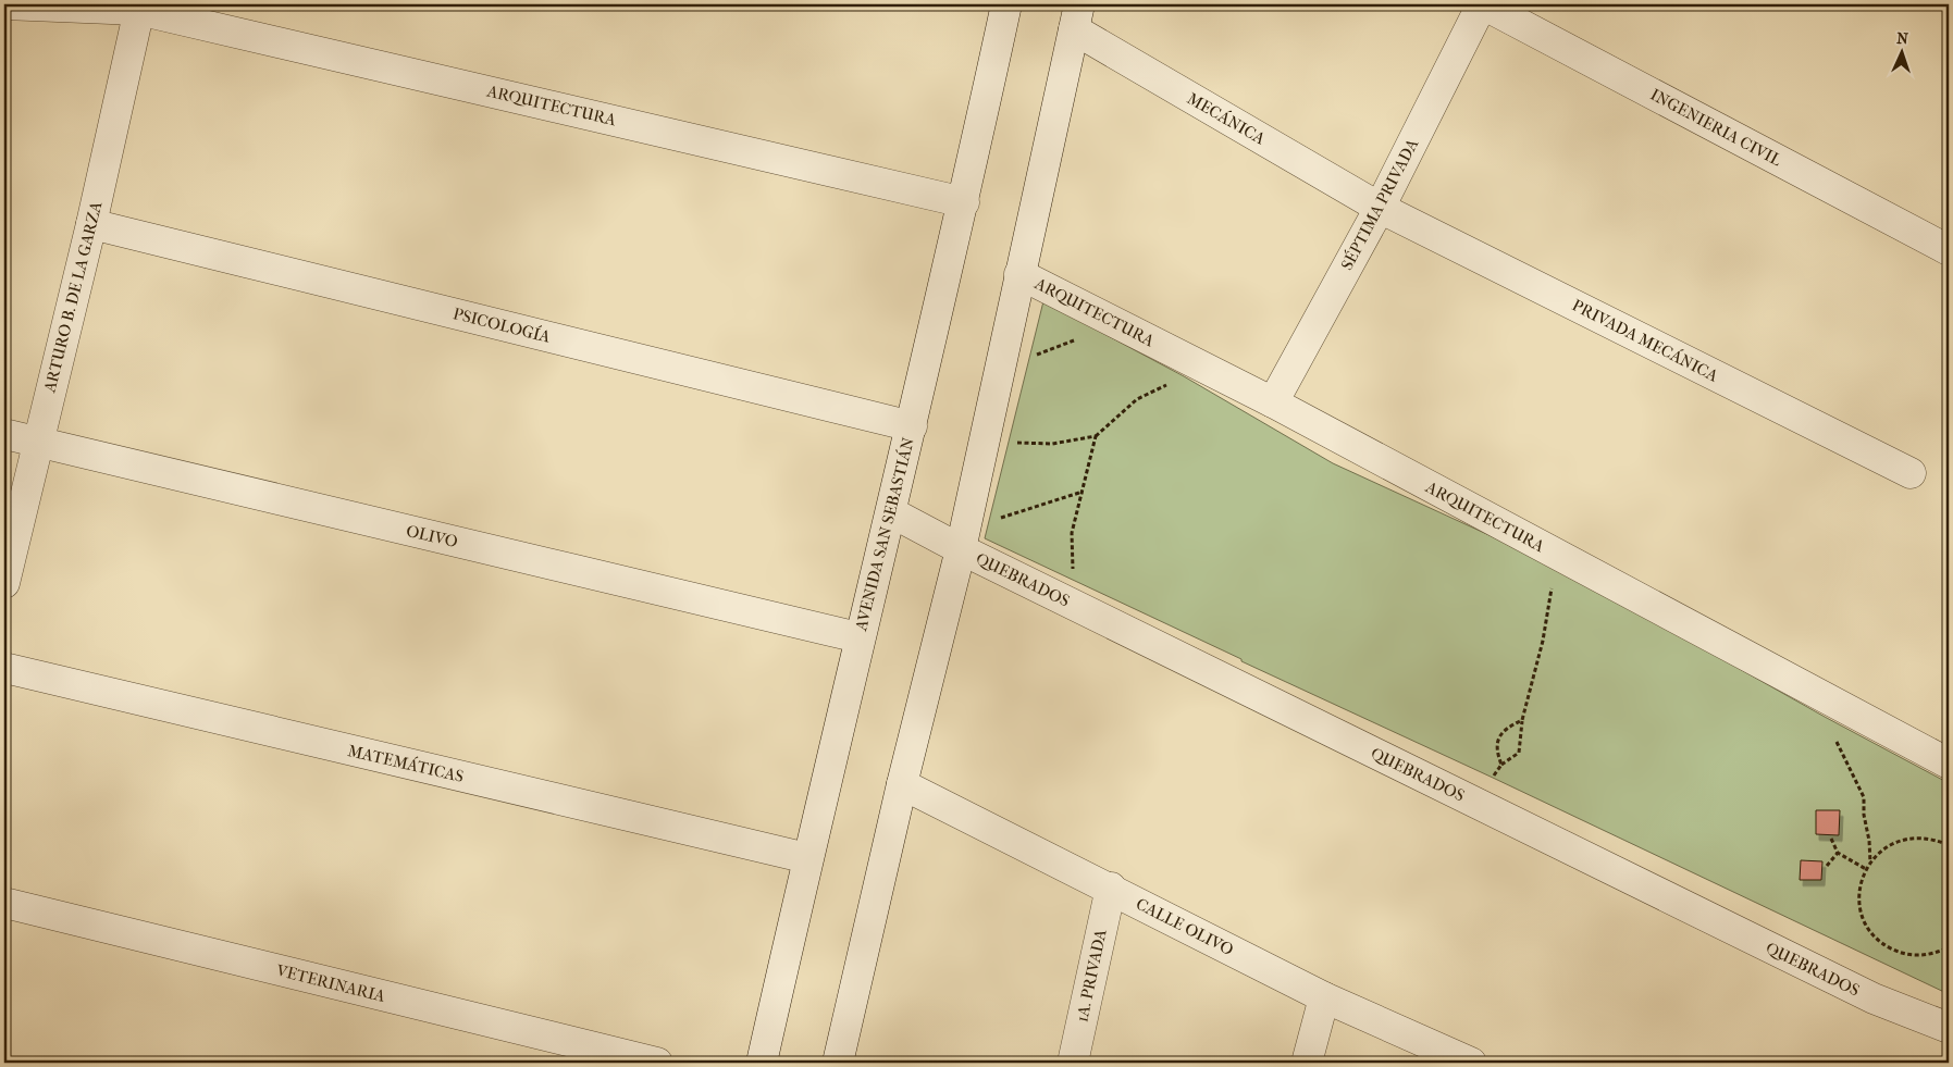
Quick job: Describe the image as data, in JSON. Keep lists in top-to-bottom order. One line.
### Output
{"streets":{"street":["ARQUITECTURA","MECÁNICA","INGENIERIA CIVIL","SÉPTIMA PRIVADA","ARTURO B. DE LA GARZA","PSICOLOGÍA","PRIVADA MECÁNICA","AVENIDA SAN SEBASTIÁN","OLIVO","QUEBRADOS","MATEMÁTICAS","CALLE OLIVO","1A. PRIVADA","VETERINARIA"]},"crossings":[["ARQUITECTURA","SÉPTIMA PRIVADA"],["ARQUITECTURA","ARTURO B. DE LA GARZA"],["ARQUITECTURA","AVENIDA SAN SEBASTIÁN"],["MECÁNICA","SÉPTIMA PRIVADA"],["MECÁNICA","PRIVADA MECÁNICA"],["INGENIERIA CIVIL","SÉPTIMA PRIVADA"],["SÉPTIMA PRIVADA","PRIVADA MECÁNICA"],["ARTURO B. DE LA GARZA","PSICOLOGÍA"],["ARTURO B. DE LA GARZA","OLIVO"],["PSICOLOGÍA","AVENIDA SAN SEBASTIÁN"],["AVENIDA SAN SEBASTIÁN","OLIVO"],["AVENIDA SAN SEBASTIÁN","QUEBRADOS"],["AVENIDA SAN SEBASTIÁN","MATEMÁTICAS"],["CALLE OLIVO","1A. PRIVADA"]],"north":"top"}
